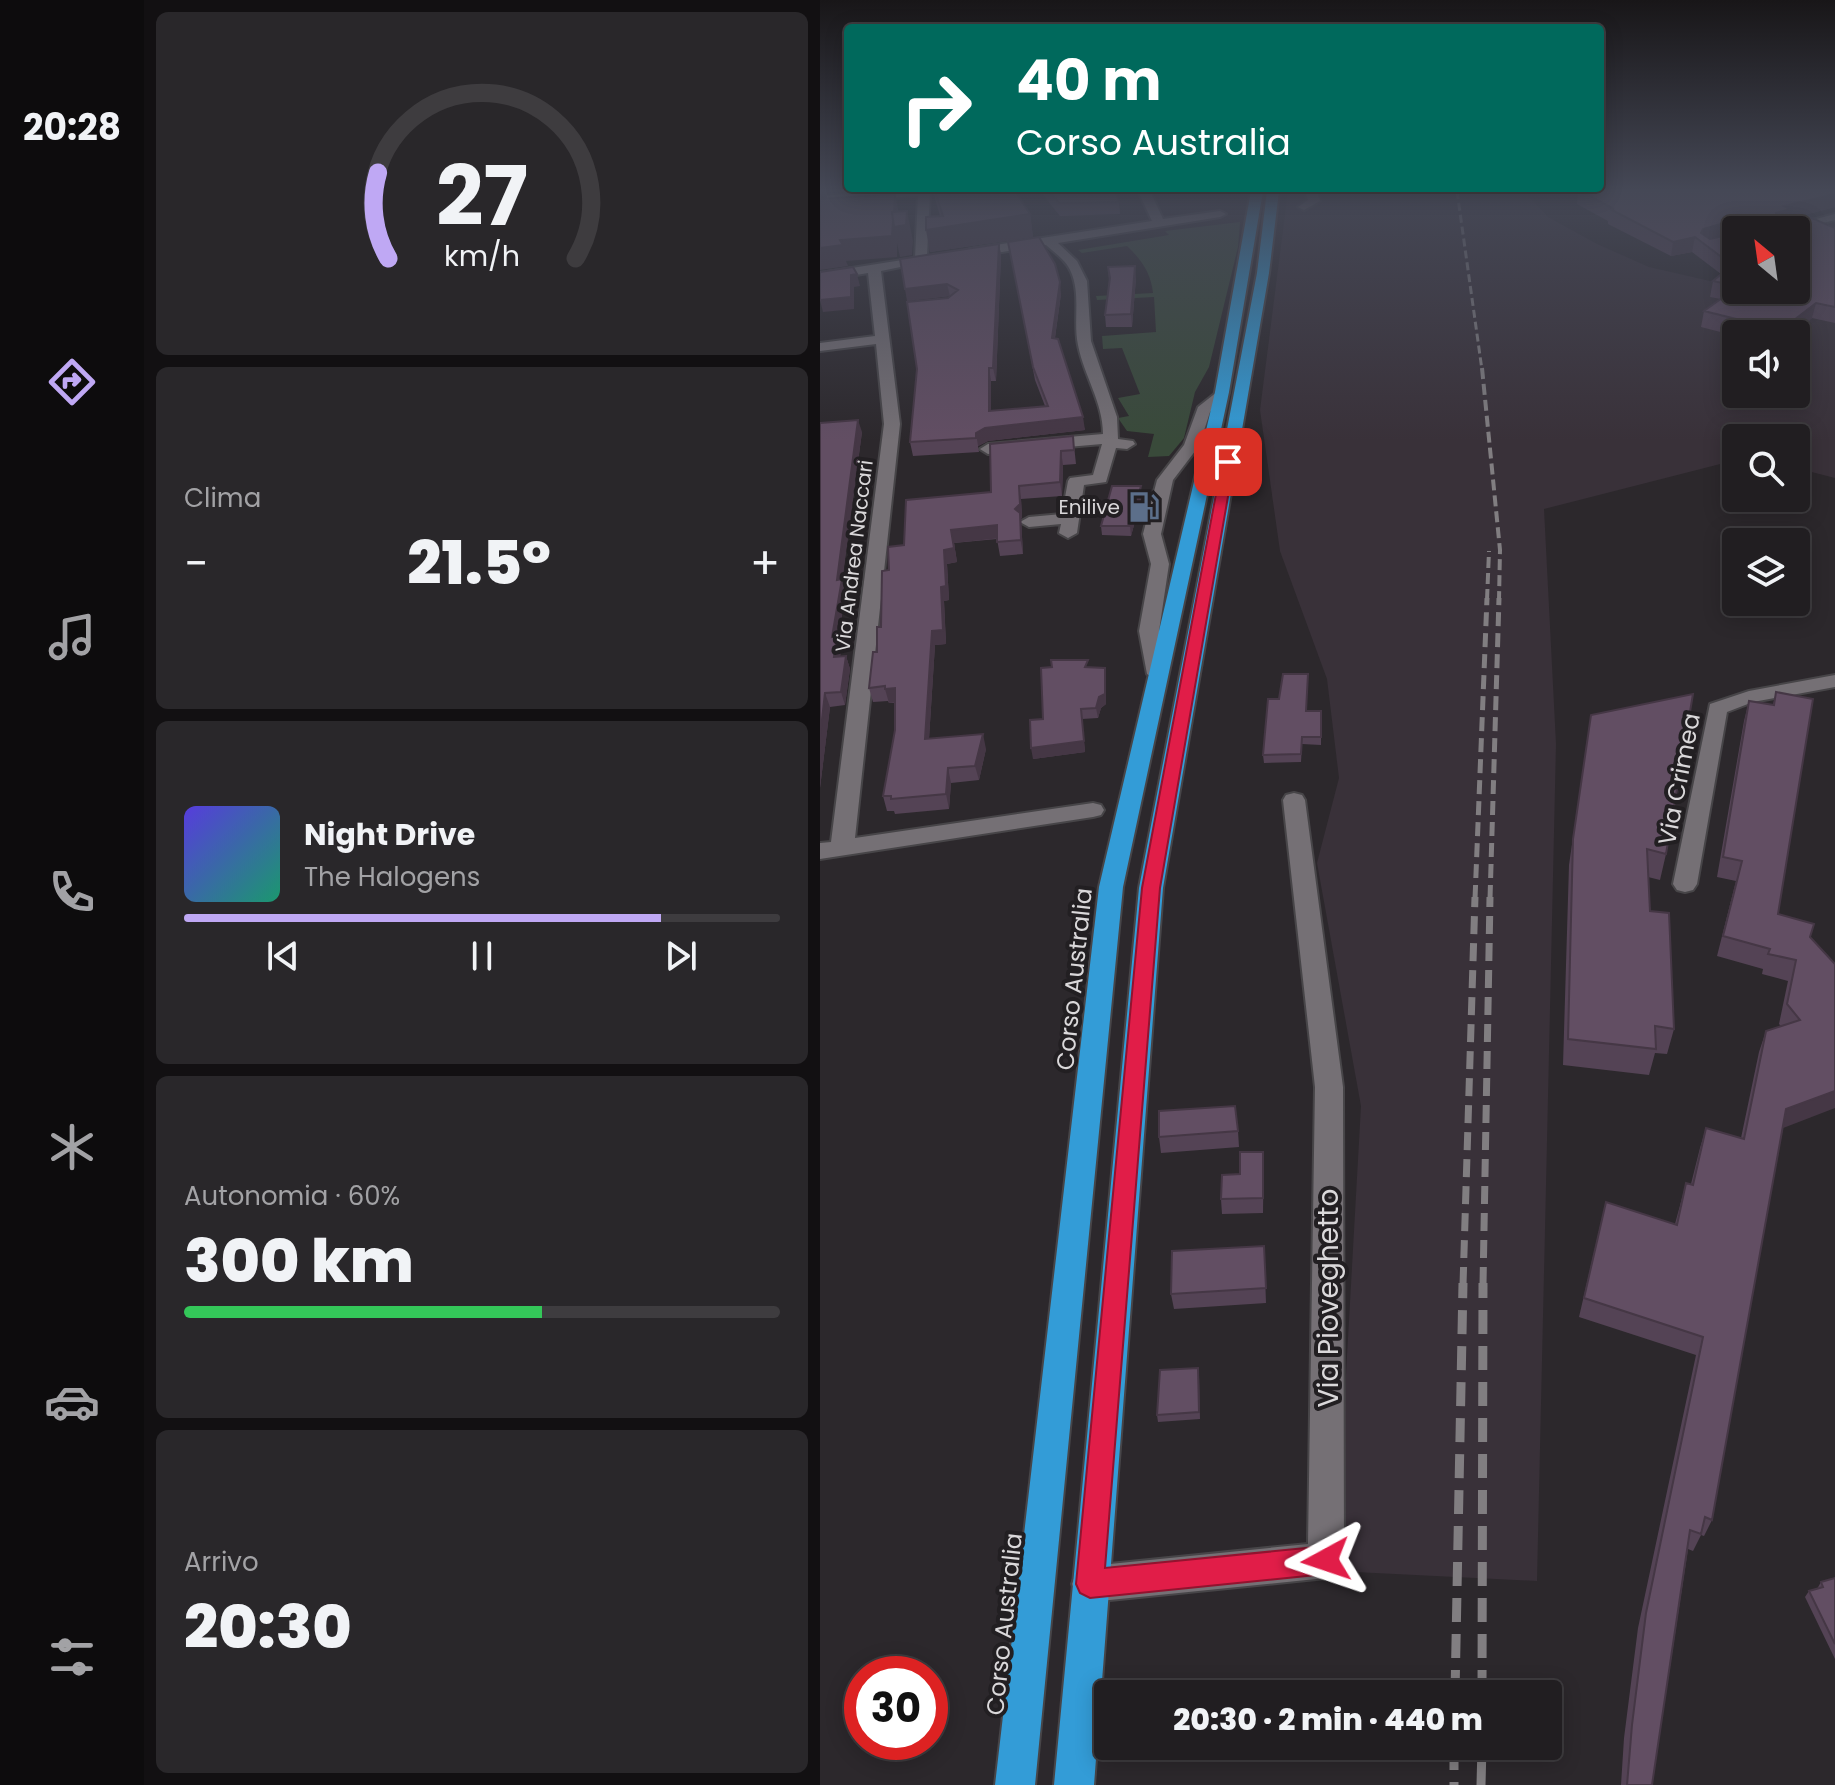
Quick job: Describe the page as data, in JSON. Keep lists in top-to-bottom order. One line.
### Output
{"streets":{"highway":["Corso Australia"],"street":["Via Andrea Naccari","Via Crimea","Via Pioveghetto"]},"places":{"fuel station":["Enilive"]},"north":"top left","page":{"tabs":"20:28","turn":["40 m","Corso Australia"],"tile":["Clima",["Autonomia · 60%","300 km"],["Arrivo","20:30"]],"heat":["−","21.5°","+"],"song":["Night Drive","The Halogens"],"limit":"30","trip":"20:30 · 2 min · 440 m","gauge":["27","km/h"]}}
